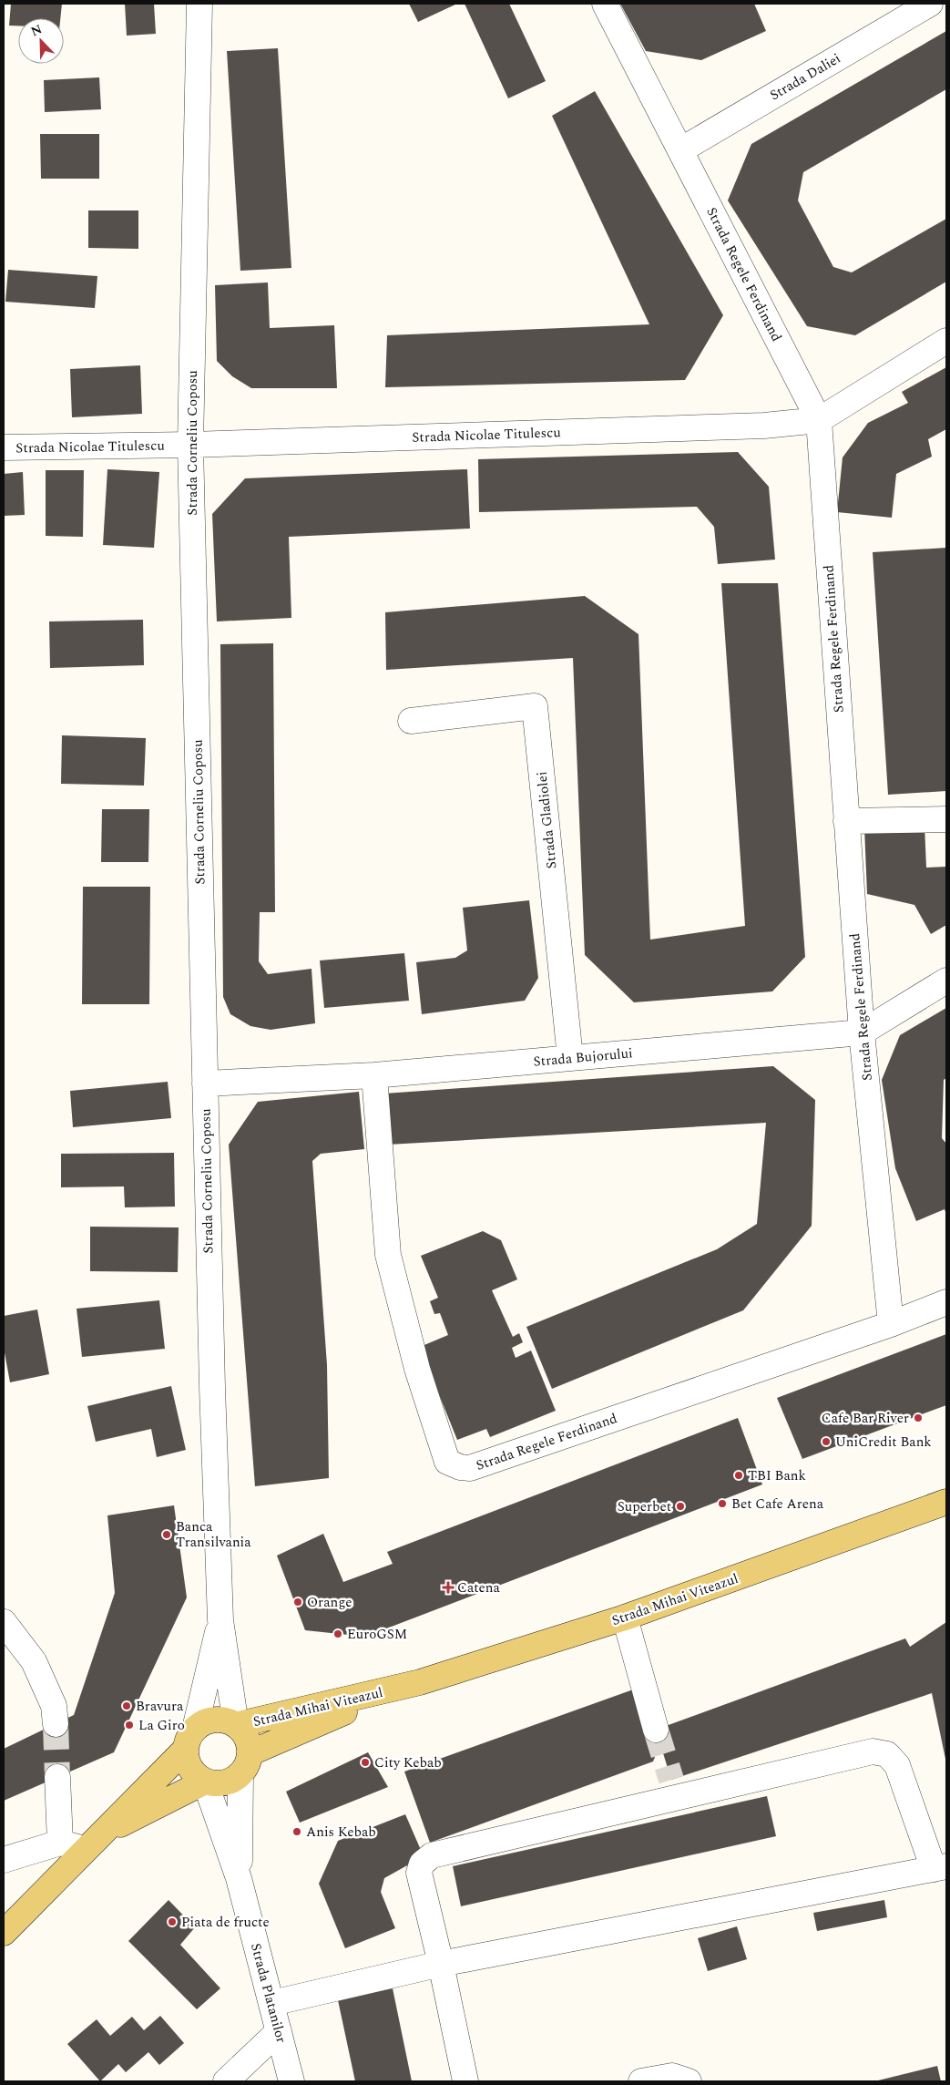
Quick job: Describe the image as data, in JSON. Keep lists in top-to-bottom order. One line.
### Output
{"streets":{"main road":["Strada Mihai Viteazul"],"street":["Strada Daliei","Strada Regele Ferdinand","Strada Nicolae Titulescu","Strada Corneliu Coposu","Strada Gladiolei","Strada Bujorului","Strada Platanilor"]},"crossings":[["Strada Daliei","Strada Regele Ferdinand"],["Strada Regele Ferdinand","Strada Nicolae Titulescu"],["Strada Regele Ferdinand","Strada Bujorului"],["Strada Nicolae Titulescu","Strada Corneliu Coposu"],["Strada Corneliu Coposu","Strada Bujorului"],["Strada Corneliu Coposu","Strada Mihai Viteazul"],["Strada Corneliu Coposu","Strada Platanilor"],["Strada Gladiolei","Strada Bujorului"],["Strada Mihai Viteazul","Strada Platanilor"]],"places":{"other":["Cafe Bar River","UniCredit Bank","TBI Bank","Bet Cafe Arena","Superbet","Banca Transilvania","Orange","EuroGSM","Bravura","La Giro","City Kebab","Anis Kebab","Piata de fructe"],"health":["Catena"]},"north":"top left"}
